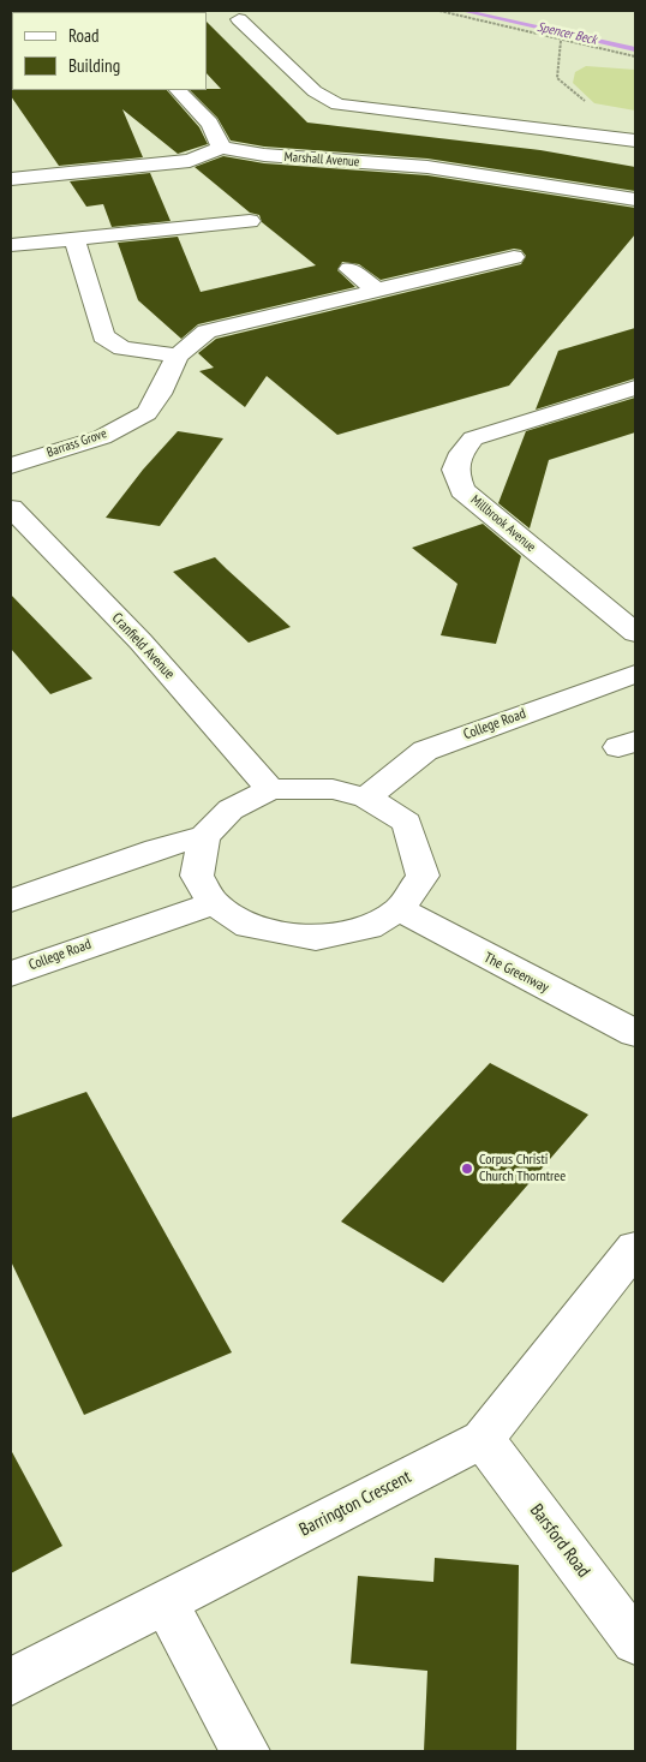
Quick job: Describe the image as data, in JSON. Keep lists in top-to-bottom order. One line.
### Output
{"streets":{"street":["Marshall Avenue","Barrass Grove","Millbrook Avenue","Cranfield Avenue","College Road","The Greenway","Barrington Crescent","Barsford Road"]},"crossings":[["Cranfield Avenue","College Road"],["Cranfield Avenue","The Greenway"],["College Road","The Greenway"],["Barrington Crescent","Barsford Road"]],"water":["Spencer Beck"],"places":["Corpus Christi Church Thorntree"],"legend":["Road","Building"]}
